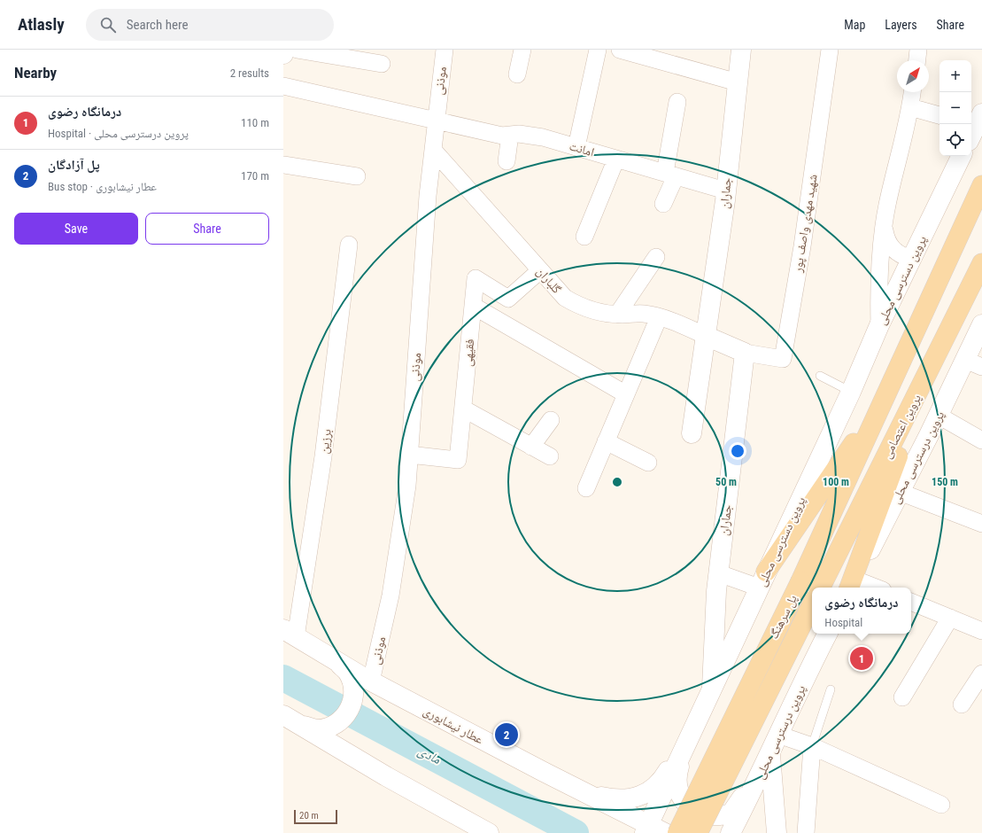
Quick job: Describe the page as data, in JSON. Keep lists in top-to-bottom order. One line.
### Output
{"streets":{"main road":["جماران","پروین دسترسی محلی","پروین اعتصامی","پروین درسترسی محلی","پل سرهنگ","عطار نیشابوری"],"street":["موذنی","امانت","شهید مهدی واصف پور","گلباران","فقیهی","برزین"]},"crossings":[["موذنی","امانت"],["موذنی","گلباران"],["موذنی","فقیهی"],["موذنی","عطار نیشابوری"],["امانت","جماران"],["جماران","شهید مهدی واصف پور"],["جماران","گلباران"],["جماران","پروین دسترسی محلی"],["گلباران","فقیهی"],["پروین دسترسی محلی","عطار نیشابوری"],["برزین","عطار نیشابوری"]],"water":["مادی"],"scale_bar":"20 m","north":"top right","page":{"header":"Atlasly","search":"Search here","nav":["Map","Layers","Share"],"heading":["Nearby","2 results"],"map_buttons":["+","−"],"list":[{"mark":"1","name":"درمانگاه رضوی","note":"Hospital · پروین درسترسی محلی","value":"110 m"},{"mark":"2","name":"پل آزادگان","note":"Bus stop · عطار نیشابوری","value":"170 m"}],"buttons":["Save","Share"],"popup":["درمانگاه رضوی","Hospital"],"pins":["1","2"],"scale":"20 m"},"rings":["50 m","100 m","150 m"]}
